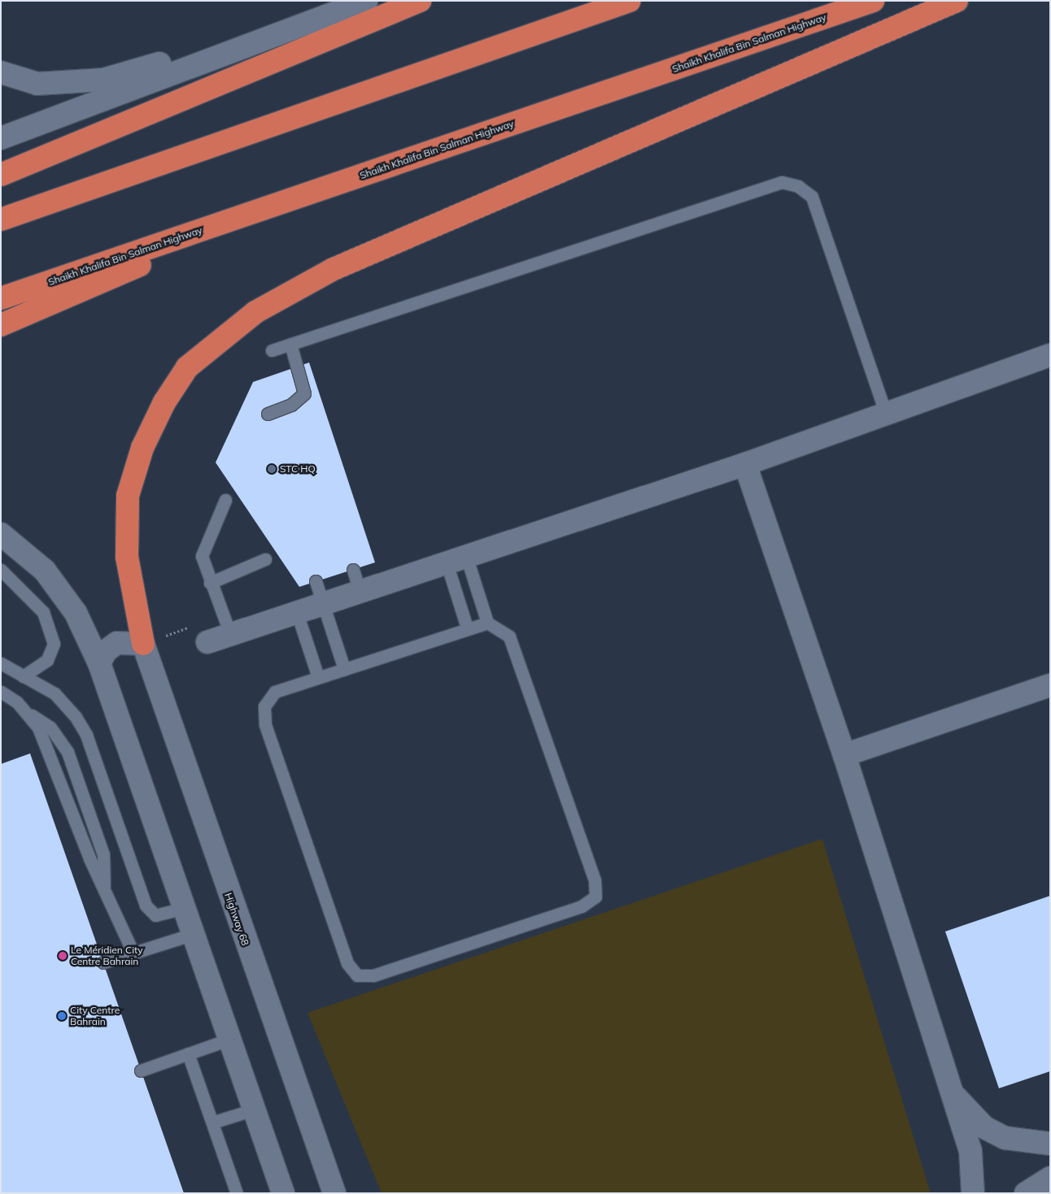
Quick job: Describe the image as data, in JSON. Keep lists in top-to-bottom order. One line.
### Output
{"streets":{"highway":["Shaikh Khalifa Bin Salman Highway"],"main road":["Highway 68"]},"places":["STC HQ","Le Méridien City Centre Bahrain","City Centre Bahrain"]}
